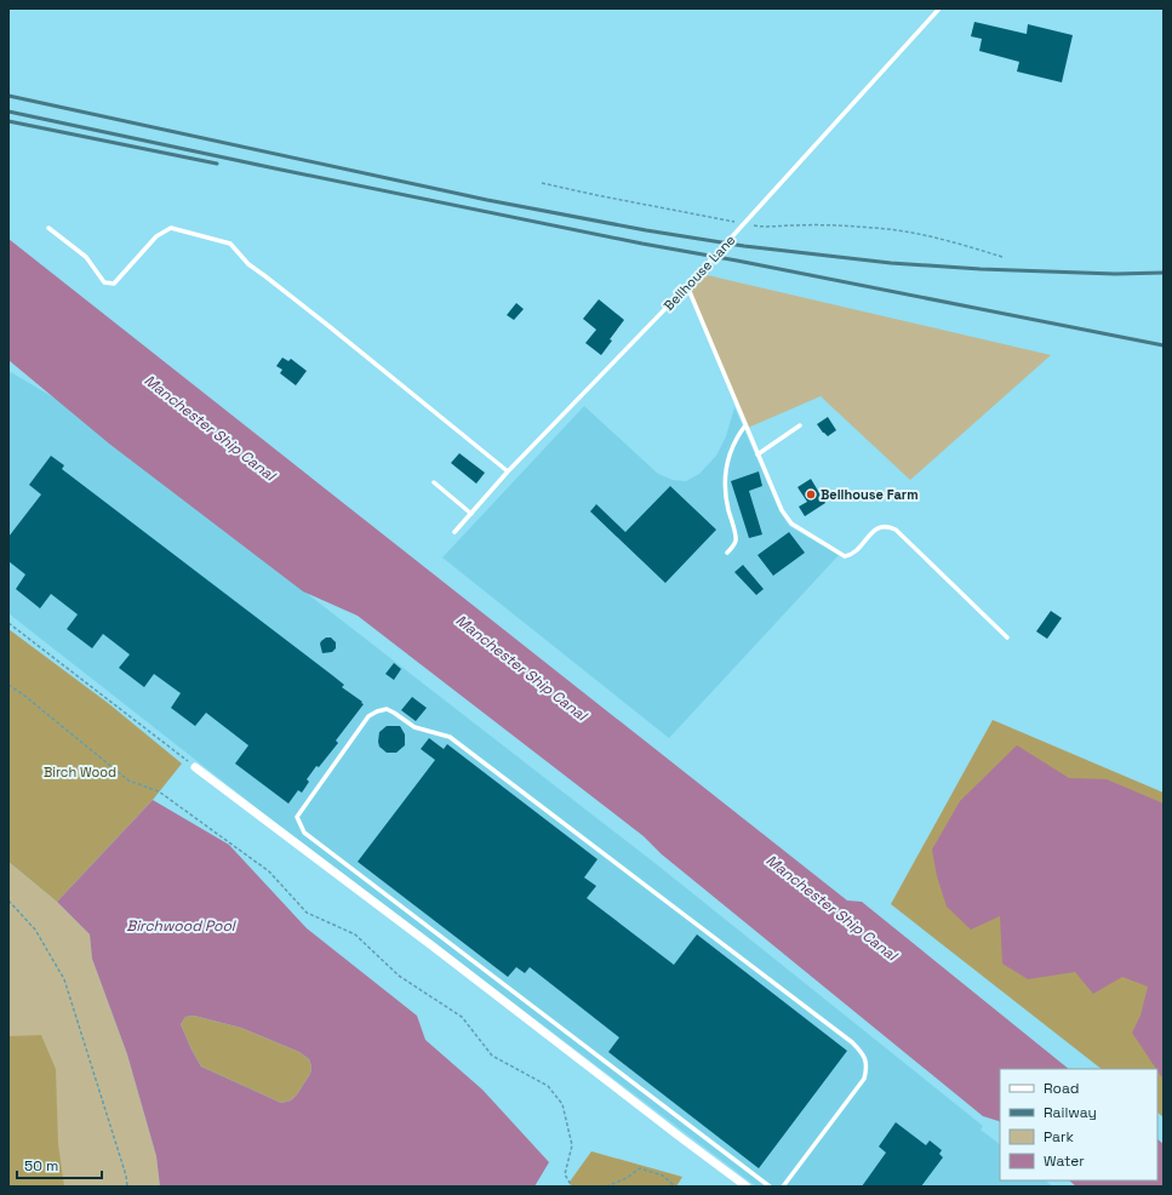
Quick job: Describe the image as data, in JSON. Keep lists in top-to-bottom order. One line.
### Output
{"streets":{"lane":["Bellhouse Lane"]},"water":["Manchester Ship Canal","Birchwood Pool"],"parks":["Birch Wood"],"places":["Bellhouse Farm"],"legend":["Road","Railway","Park","Water"],"scale_bar":"50 m"}
